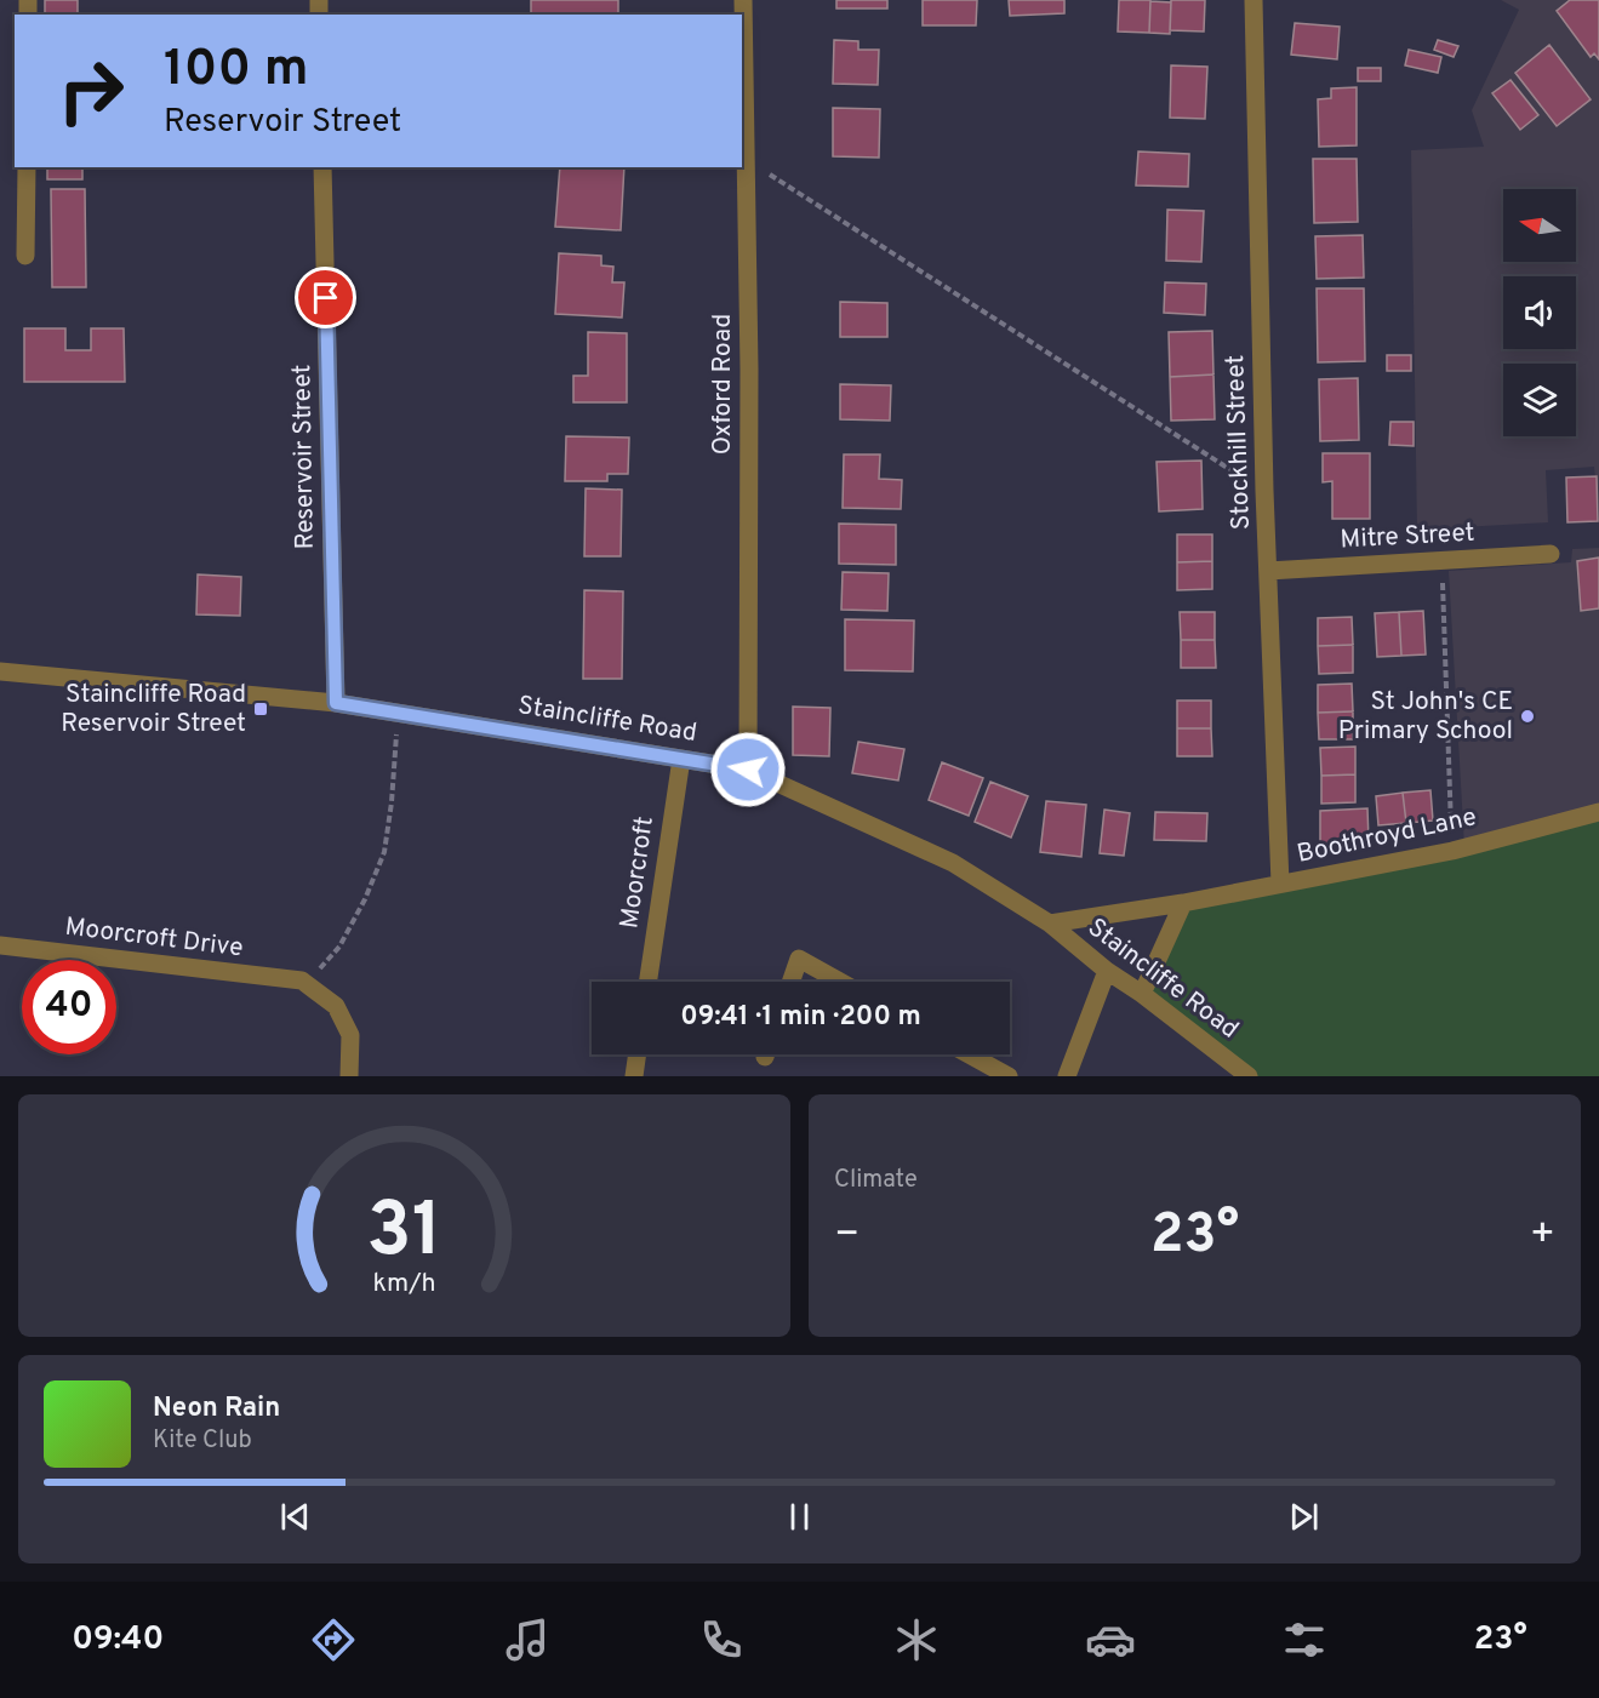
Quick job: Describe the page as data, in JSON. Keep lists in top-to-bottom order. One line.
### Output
{"streets":{"street":["Oxford Road","Stockhill Street","Reservoir Street","Mitre Street","Staincliffe Road","Boothroyd Lane","Moorcroft","Moorcroft Drive"]},"crossings":[["Oxford Road","Staincliffe Road"],["Stockhill Street","Mitre Street"],["Stockhill Street","Boothroyd Lane"],["Reservoir Street","Staincliffe Road"],["Staincliffe Road","Boothroyd Lane"],["Staincliffe Road","Moorcroft"]],"places":{"transit":["Staincliffe Road Reservoir Street"],"other":["St John's CE Primary School"]},"north":"left","page":{"turn":["100 m","Reservoir Street"],"limit":"40","trip":"09:41 · 1 min · 200 m","tile":"Climate","heat":["−","23°","+"],"song":["Neon Rain","Kite Club"],"tabs":["09:40","23°"],"gauge":["31","km/h"]}}
